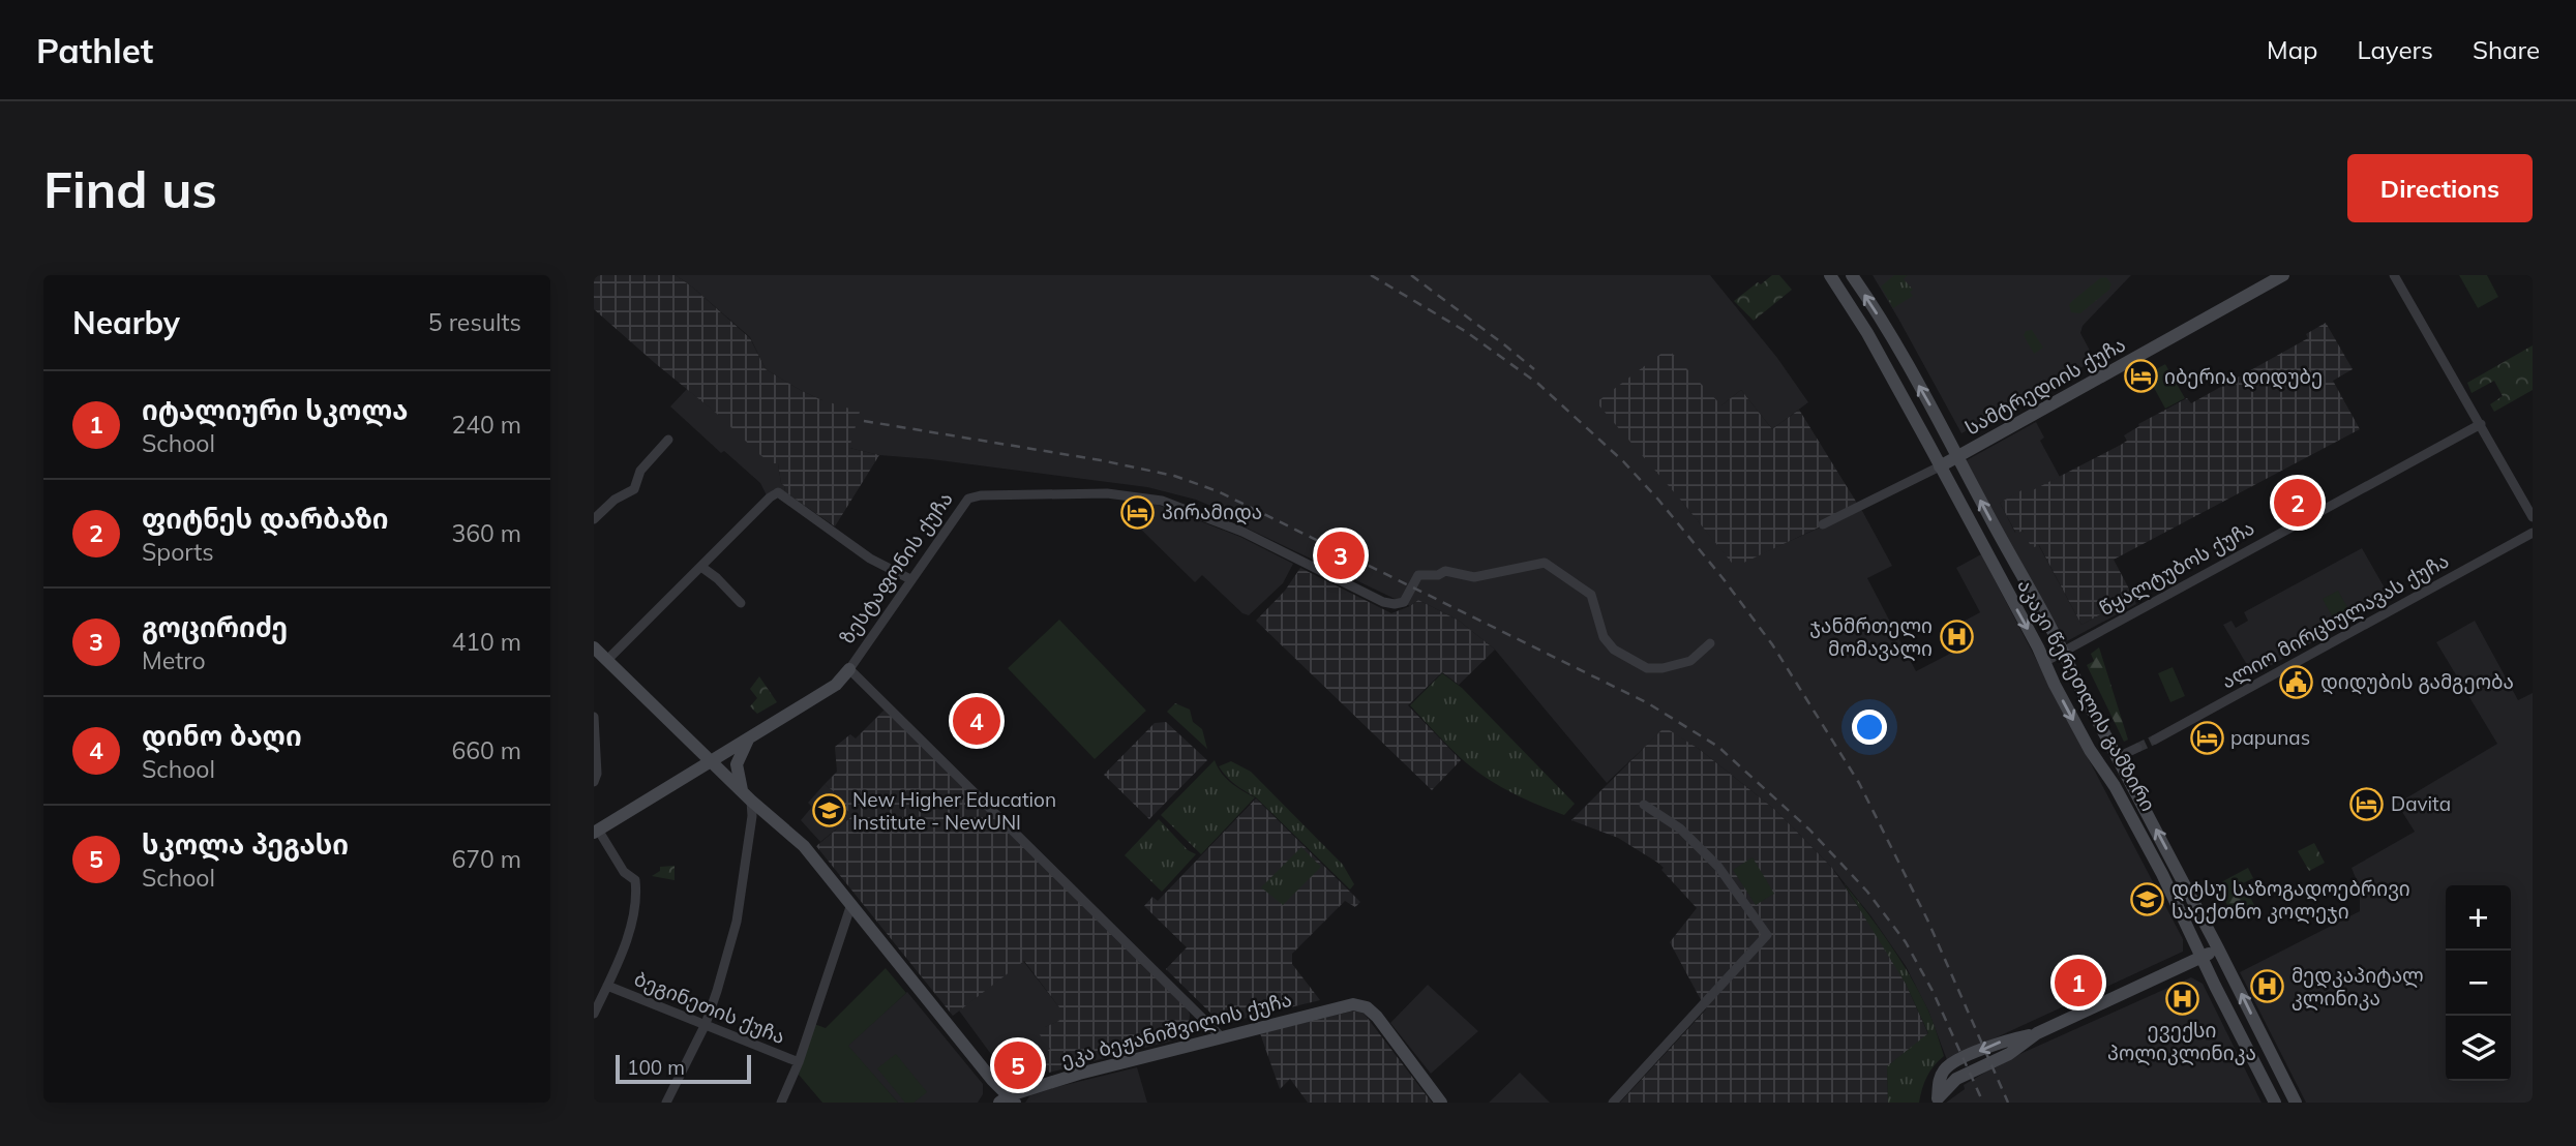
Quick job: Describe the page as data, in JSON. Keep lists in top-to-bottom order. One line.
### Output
{"streets":{"main road":["სამტრედიის ქუჩა","ზესტაფონის ქუჩა","აკაკი წერეთლის გამზირი","ეკა ბეჟანიშვილის ქუჩა"],"street":["წყალტუბოს ქუჩა","ალიო მირცხულავას ქუჩა","ბეგინეთის ქუჩა"]},"crossings":[["სამტრედიის ქუჩა","აკაკი წერეთლის გამზირი"],["წყალტუბოს ქუჩა","აკაკი წერეთლის გამზირი"]],"places":{"hotel":["იბერია დიდუბე","პირამიდა","papunas","Davita"],"hospital":["ჯანმრთელი მომავალი","მედკაპიტალ კლინიკა","ევექსი პოლიკლინიკა"],"public building":["დიდუბის გამგეობა"],"school or university":["New Higher Education Institute - NewUNI","დტსუ საზოგადოებრივი საექთნო კოლეჯი"]},"scale_bar":"100 m","page":{"header":"Pathlet","nav":["Map","Layers","Share"],"buttons":"Directions","title":"Find us","heading":["Nearby","5 results"],"list":[{"mark":"1","name":"იტალიური სკოლა","note":"School","value":"240 m"},{"mark":"2","name":"ფიტნეს დარბაზი","note":"Sports","value":"360 m"},{"mark":"3","name":"გოცირიძე","note":"Metro","value":"410 m"},{"mark":"4","name":"დინო ბაღი","note":"School","value":"660 m"},{"mark":"5","name":"სკოლა პეგასი","note":"School","value":"670 m"}],"pins":["2","3","4","1","5"],"map_buttons":["+","−"],"scale":"100 m"}}
